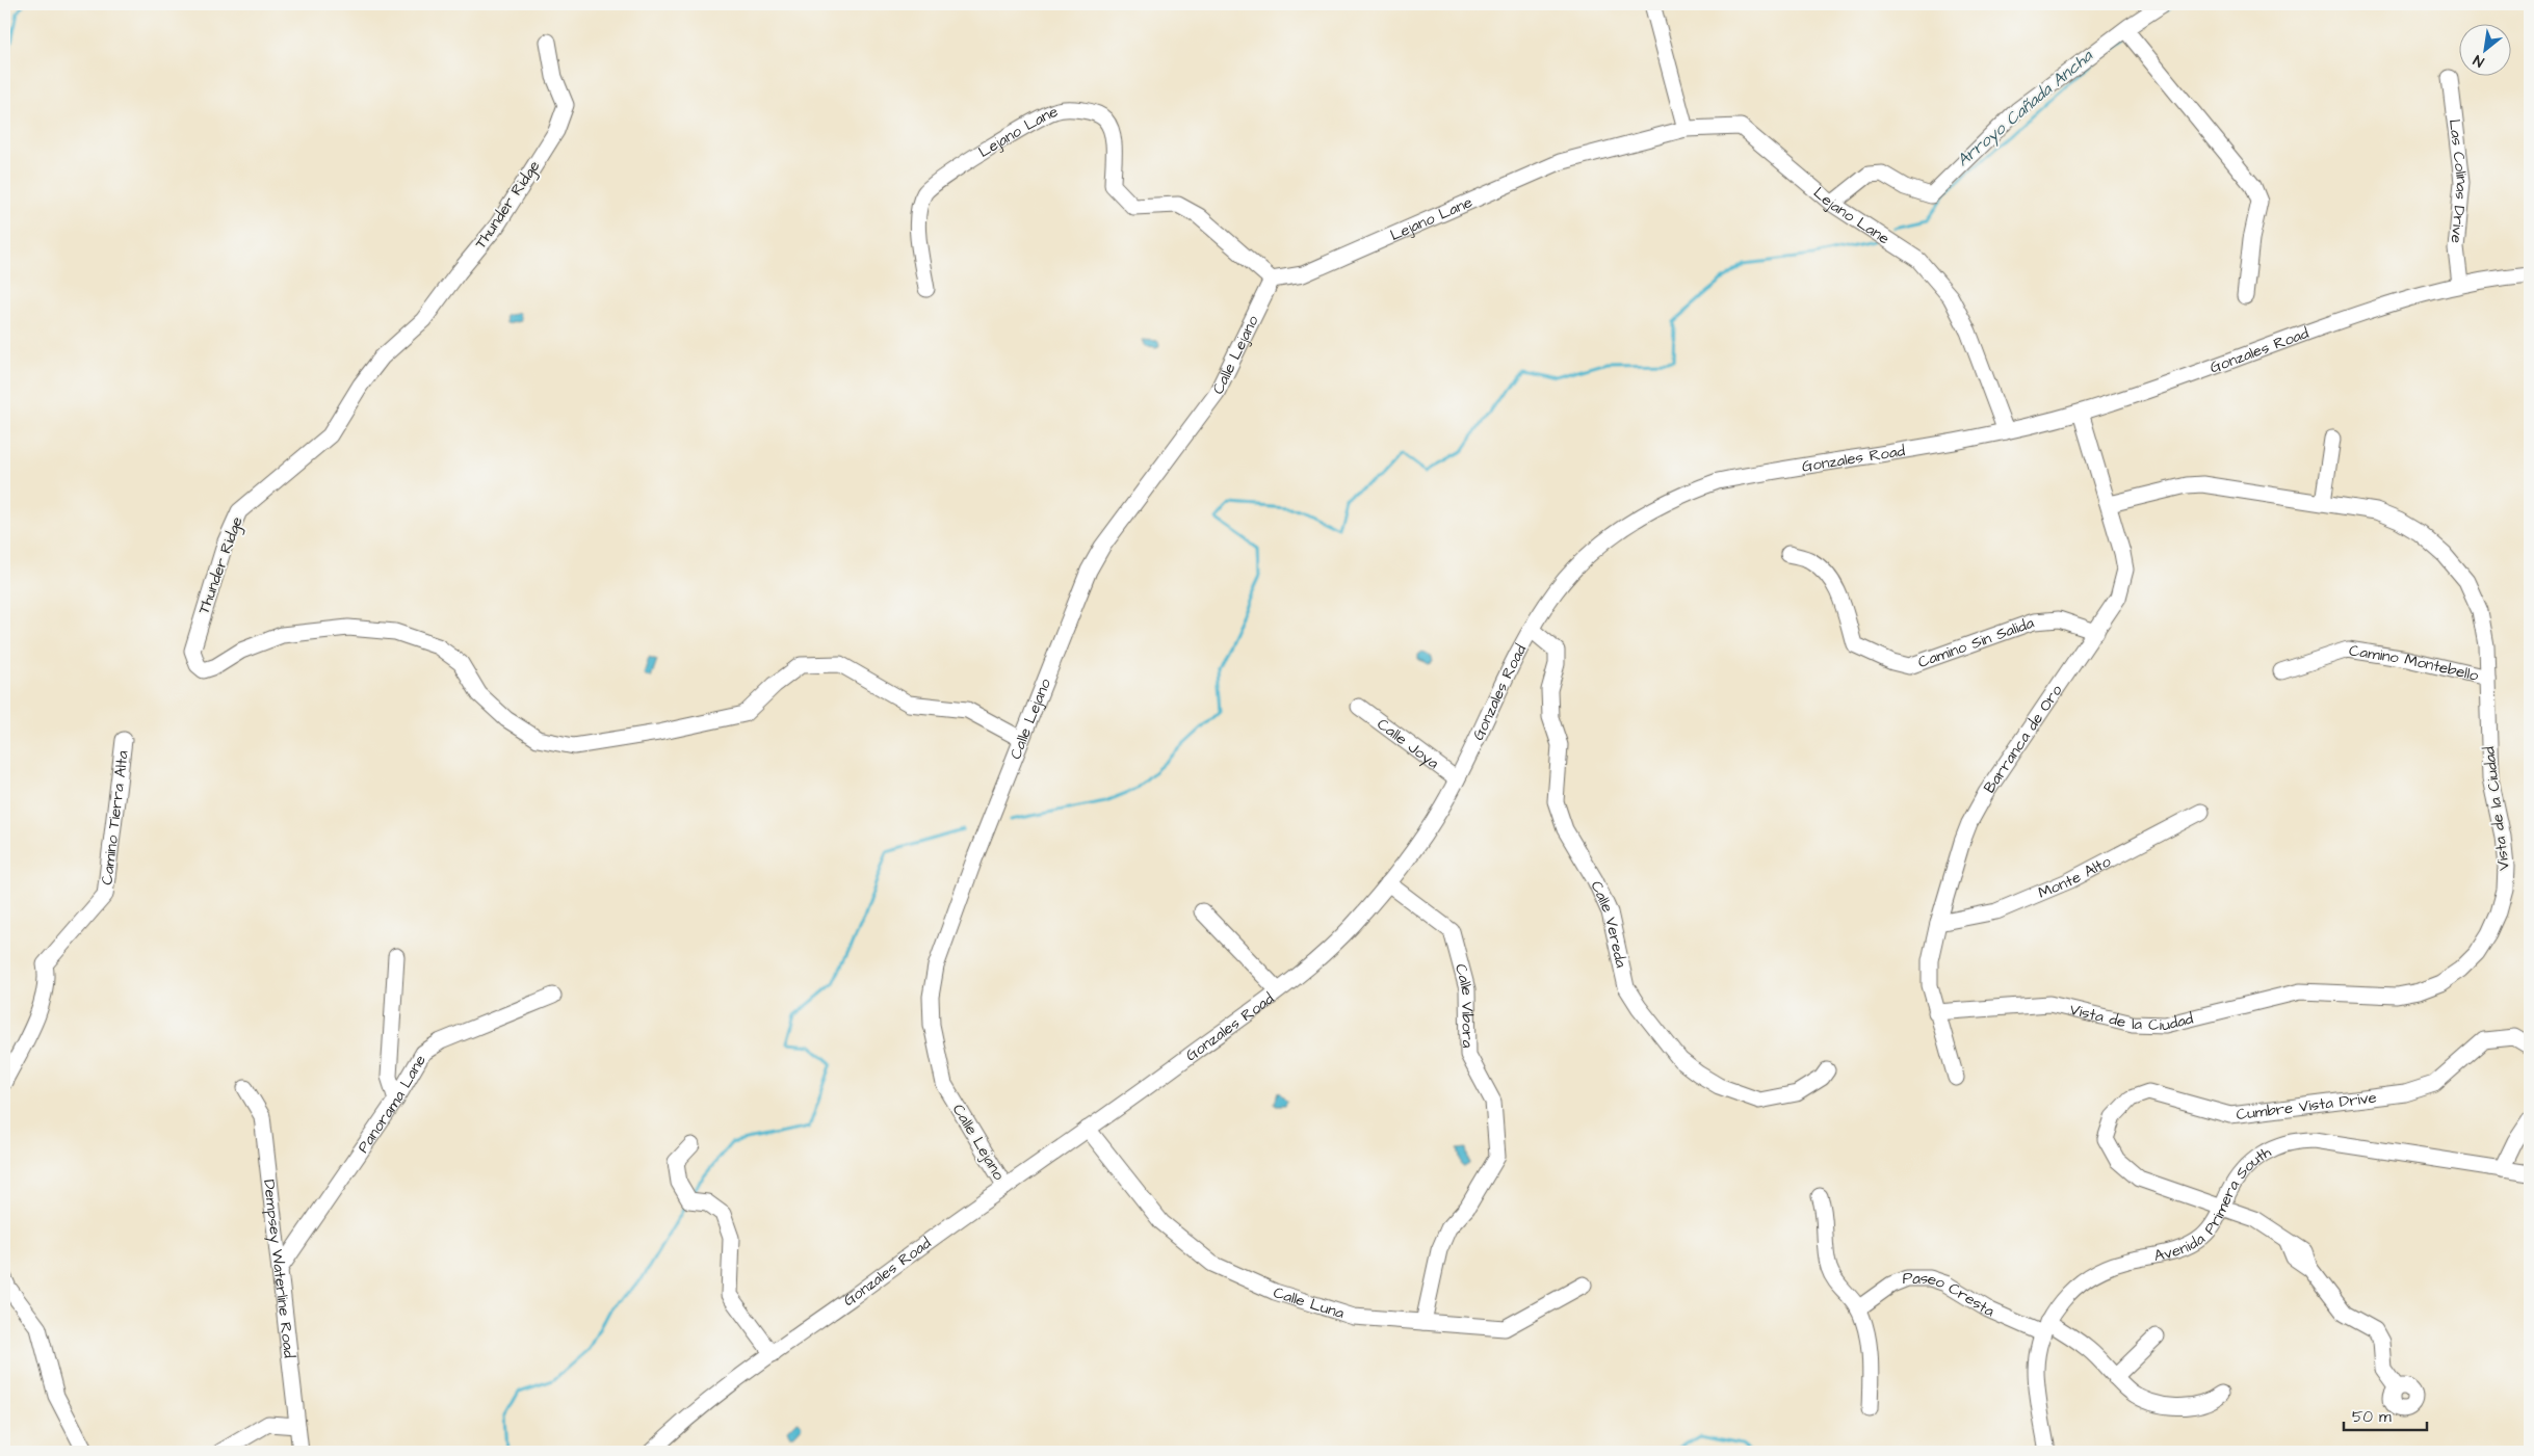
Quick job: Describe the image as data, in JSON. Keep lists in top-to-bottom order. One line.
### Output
{"streets":{"street":["Lejano Lane","Las Colinas Drive","Thunder Ridge","Gonzales Road","Calle Lejano","Camino Sin Salida","Camino Montebello","Barranca de Oro","Calle Joya","Vista de la Ciudad","Camino Tierra Alta","Monte Alto","Calle Vereda","Calle Vibora","Panorama Lane","Cumbre Vista Drive","Avenida Primera South","Dempsey Waterline Road","Paseo Cresta","Calle Luna"]},"crossings":[["Lejano Lane","Gonzales Road"],["Lejano Lane","Calle Lejano"],["Las Colinas Drive","Gonzales Road"],["Thunder Ridge","Calle Lejano"],["Gonzales Road","Calle Lejano"],["Gonzales Road","Barranca de Oro"],["Gonzales Road","Calle Joya"],["Gonzales Road","Calle Vereda"],["Gonzales Road","Calle Vibora"],["Gonzales Road","Calle Luna"],["Camino Sin Salida","Barranca de Oro"],["Camino Montebello","Vista de la Ciudad"],["Barranca de Oro","Vista de la Ciudad"],["Barranca de Oro","Monte Alto"],["Calle Vibora","Calle Luna"],["Panorama Lane","Dempsey Waterline Road"],["Cumbre Vista Drive","Avenida Primera South"],["Avenida Primera South","Paseo Cresta"]],"water":["Arroyo Cañada Ancha"],"scale_bar":"50 m","north":"bottom left"}
